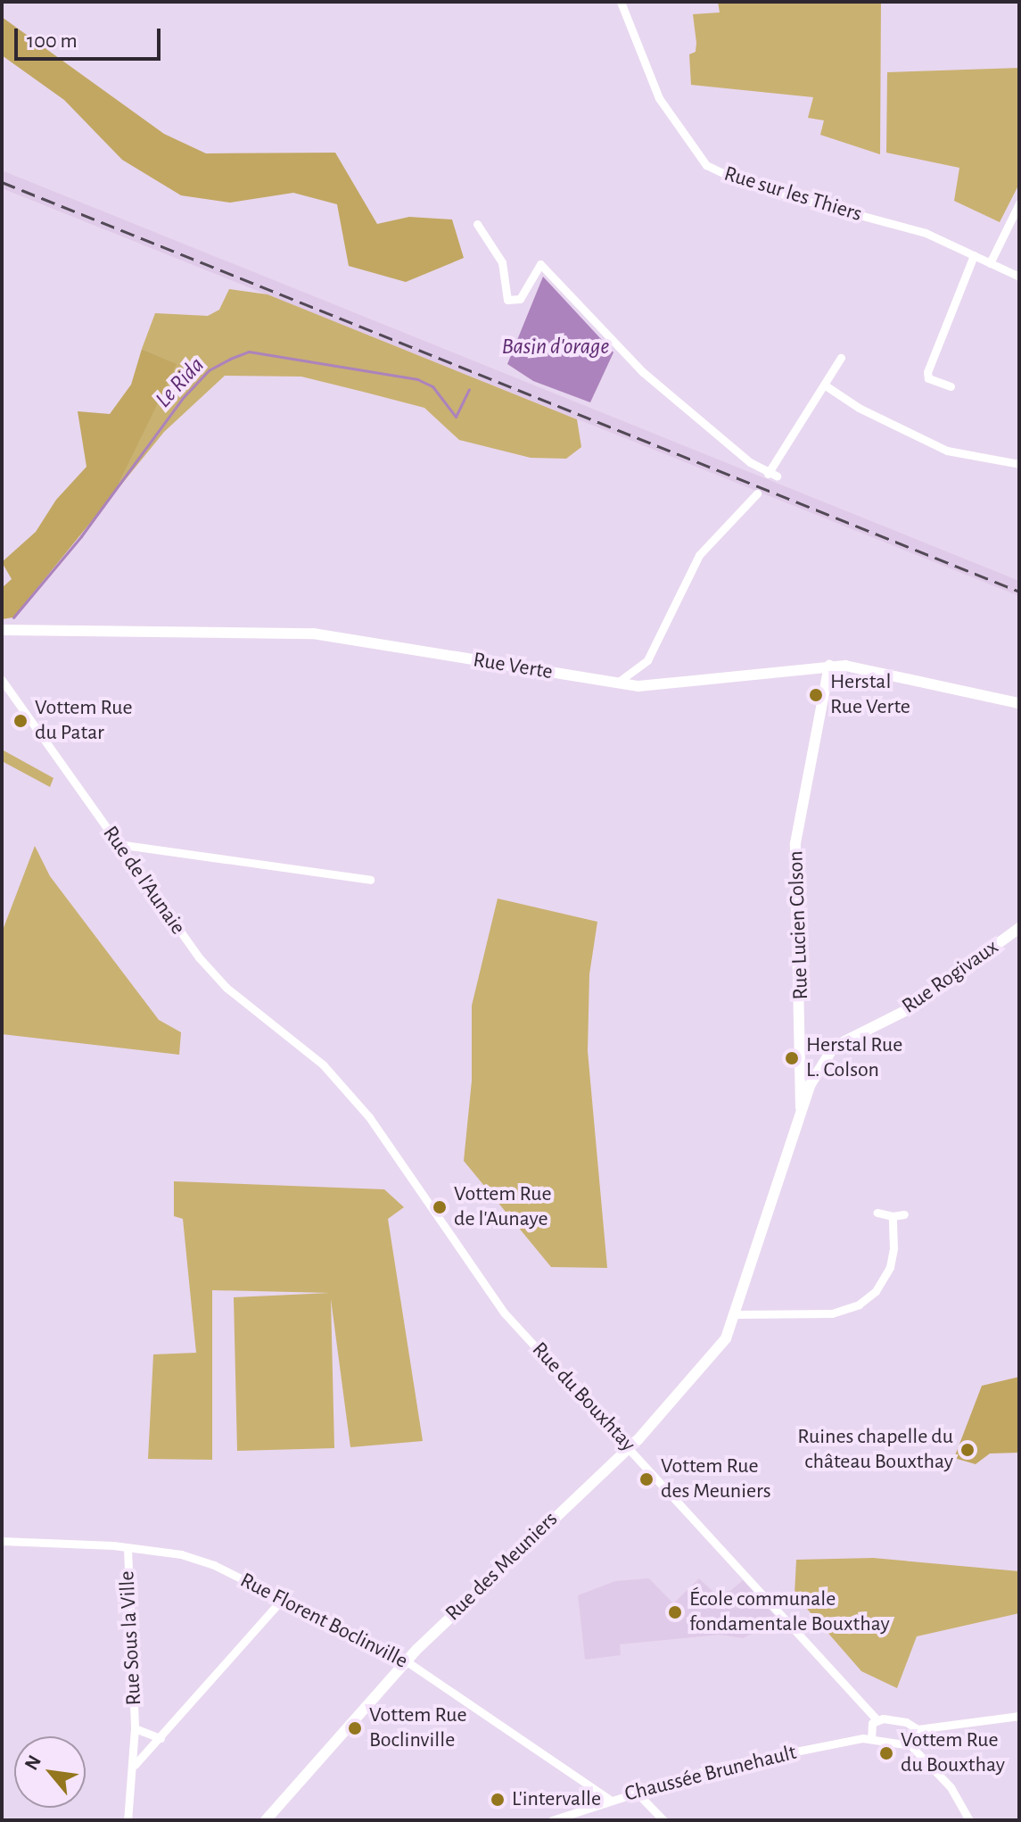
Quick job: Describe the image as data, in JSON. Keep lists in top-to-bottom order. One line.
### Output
{"streets":{"street":["Rue sur les Thiers","Rue Verte","Rue de l'Aunaie","Rue Lucien Colson","Rue Rogivaux","Rue du Bouxhtay","Rue des Meuniers","Rue Florent Boclinville","Rue Sous la Ville","Chaussée Brunehault"]},"crossings":[["Rue Verte","Rue Lucien Colson"],["Rue de l'Aunaie","Rue du Bouxhtay"],["Rue Rogivaux","Rue des Meuniers"],["Rue du Bouxhtay","Rue des Meuniers"],["Rue des Meuniers","Rue Florent Boclinville"],["Rue Florent Boclinville","Rue Sous la Ville"],["Rue Florent Boclinville","Chaussée Brunehault"]],"water":["Basin d'orage","Le Rida"],"places":["Herstal Rue Verte","Vottem Rue du Patar","Herstal Rue L. Colson","Vottem Rue de l'Aunaye","Ruines chapelle du château Bouxthay","Vottem Rue des Meuniers","École communale fondamentale Bouxthay","Vottem Rue Boclinville","Vottem Rue du Bouxthay","L'intervalle"],"scale_bar":"100 m","north":"top left"}
